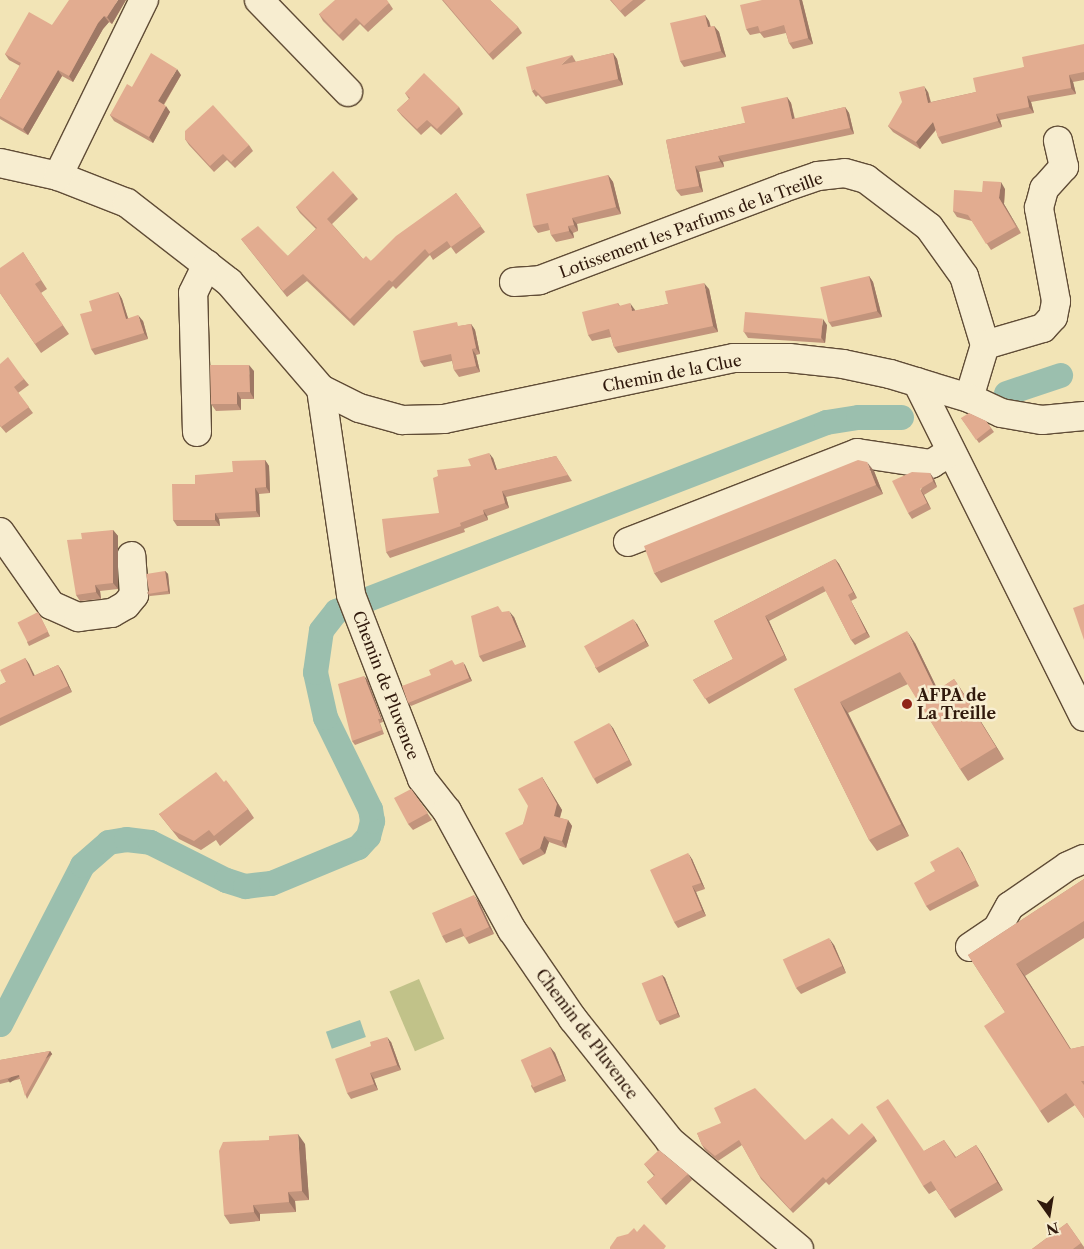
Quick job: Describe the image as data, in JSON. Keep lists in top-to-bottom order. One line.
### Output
{"streets":{"street":["Lotissement les Parfums de la Treille","Chemin de la Clue","Chemin de Pluvence"]},"crossings":[["Chemin de la Clue","Chemin de Pluvence"]],"places":["AFPA de La Treille"],"north":"bottom"}
